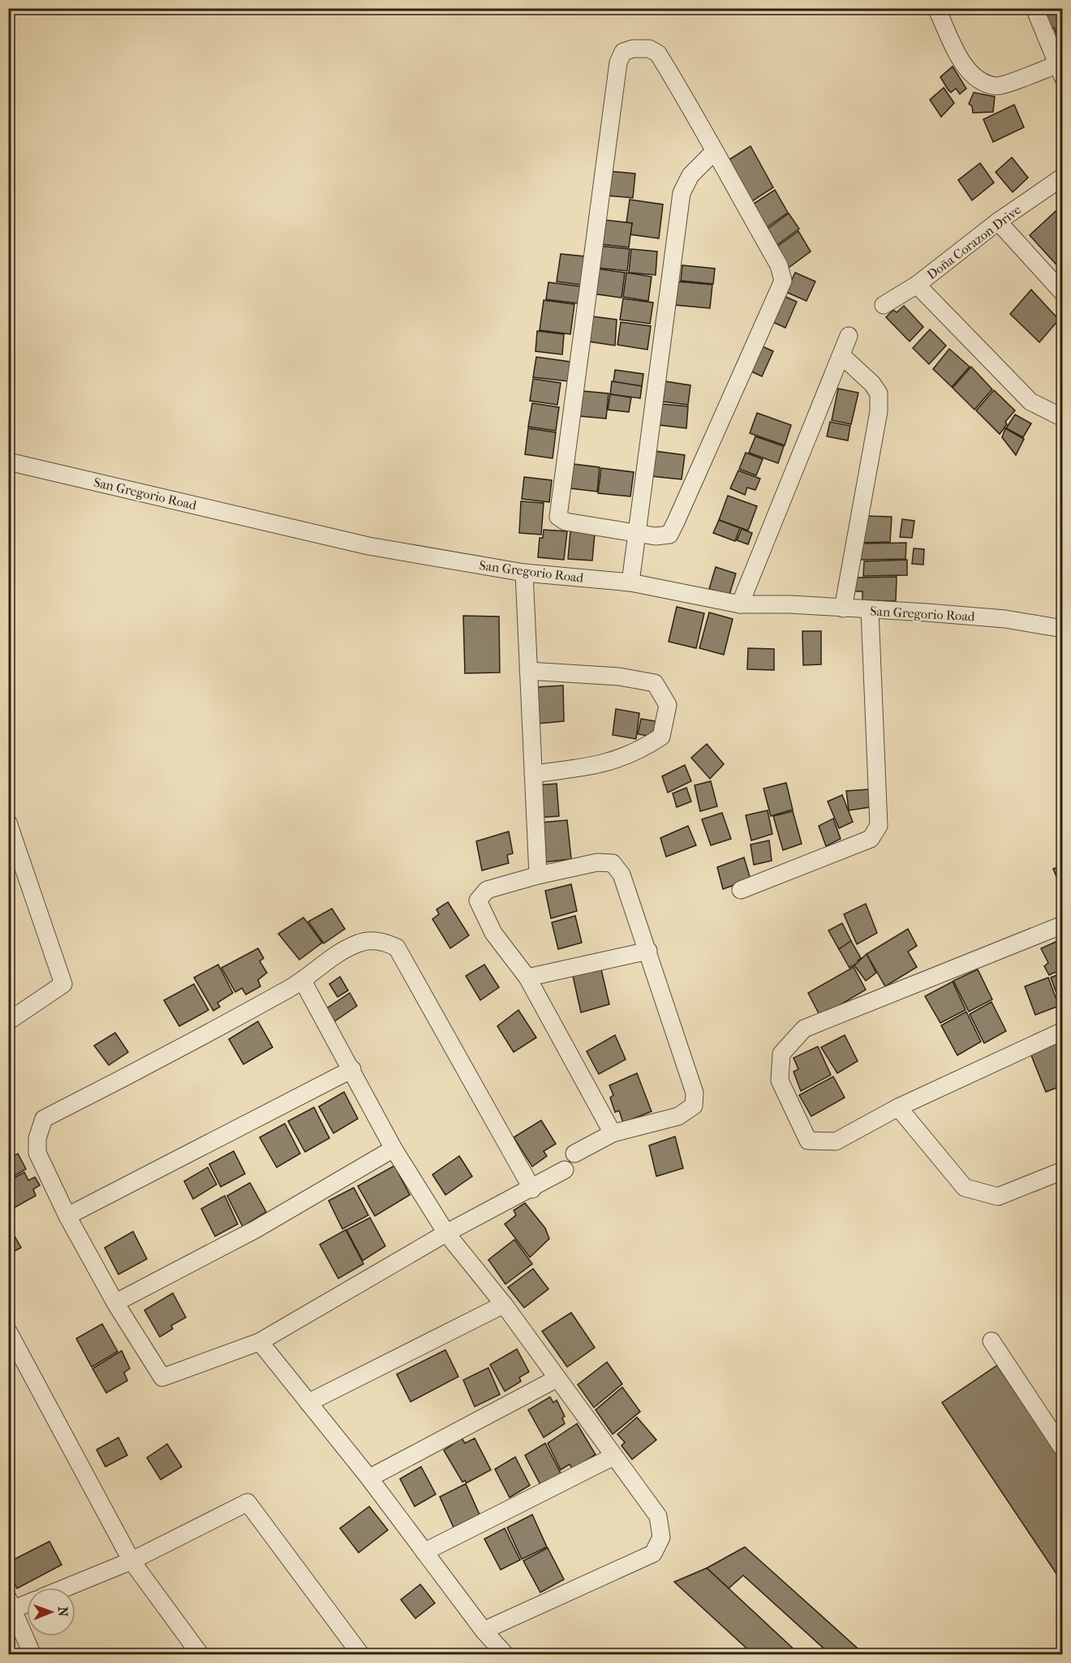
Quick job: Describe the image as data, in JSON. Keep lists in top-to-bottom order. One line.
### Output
{"streets":{"street":["Doña Corazon Drive","San Gregorio Road"]},"north":"right"}
